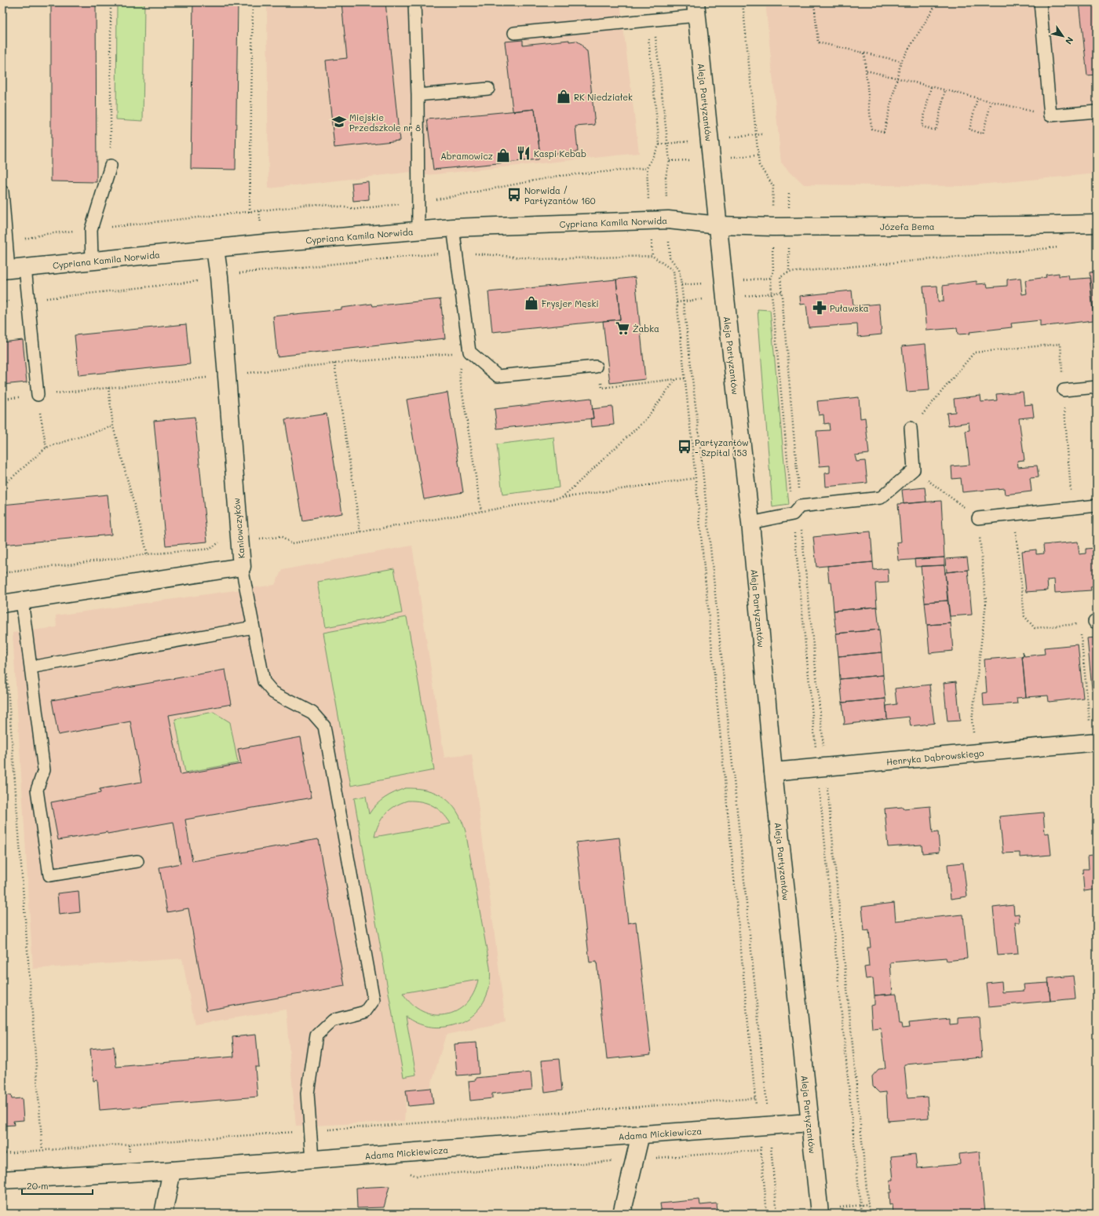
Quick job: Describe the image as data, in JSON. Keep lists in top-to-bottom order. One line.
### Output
{"streets":{"street":["Aleja Partyzantów","Cypriana Kamila Norwida","Józefa Bema","Kaniowczyków","Henryka Dąbrowskiego","Adama Mickiewicza"]},"crossings":[["Aleja Partyzantów","Cypriana Kamila Norwida"],["Aleja Partyzantów","Józefa Bema"],["Aleja Partyzantów","Henryka Dąbrowskiego"],["Aleja Partyzantów","Adama Mickiewicza"],["Cypriana Kamila Norwida","Józefa Bema"],["Cypriana Kamila Norwida","Kaniowczyków"]],"places":{"shop":["RK Niedziałek","Abramowicz","Frysjer Męski"],"school or university":["Miejskie Przedszkole nr 8"],"restaurant":["Kaspi Kebab"],"bus stop":["Norwida / Partyzantów 160","Partyzantów - Szpital 153"],"pharmacy":["Puławska"],"supermarket":["Żabka"]},"scale_bar":"20 m","north":"bottom right"}
